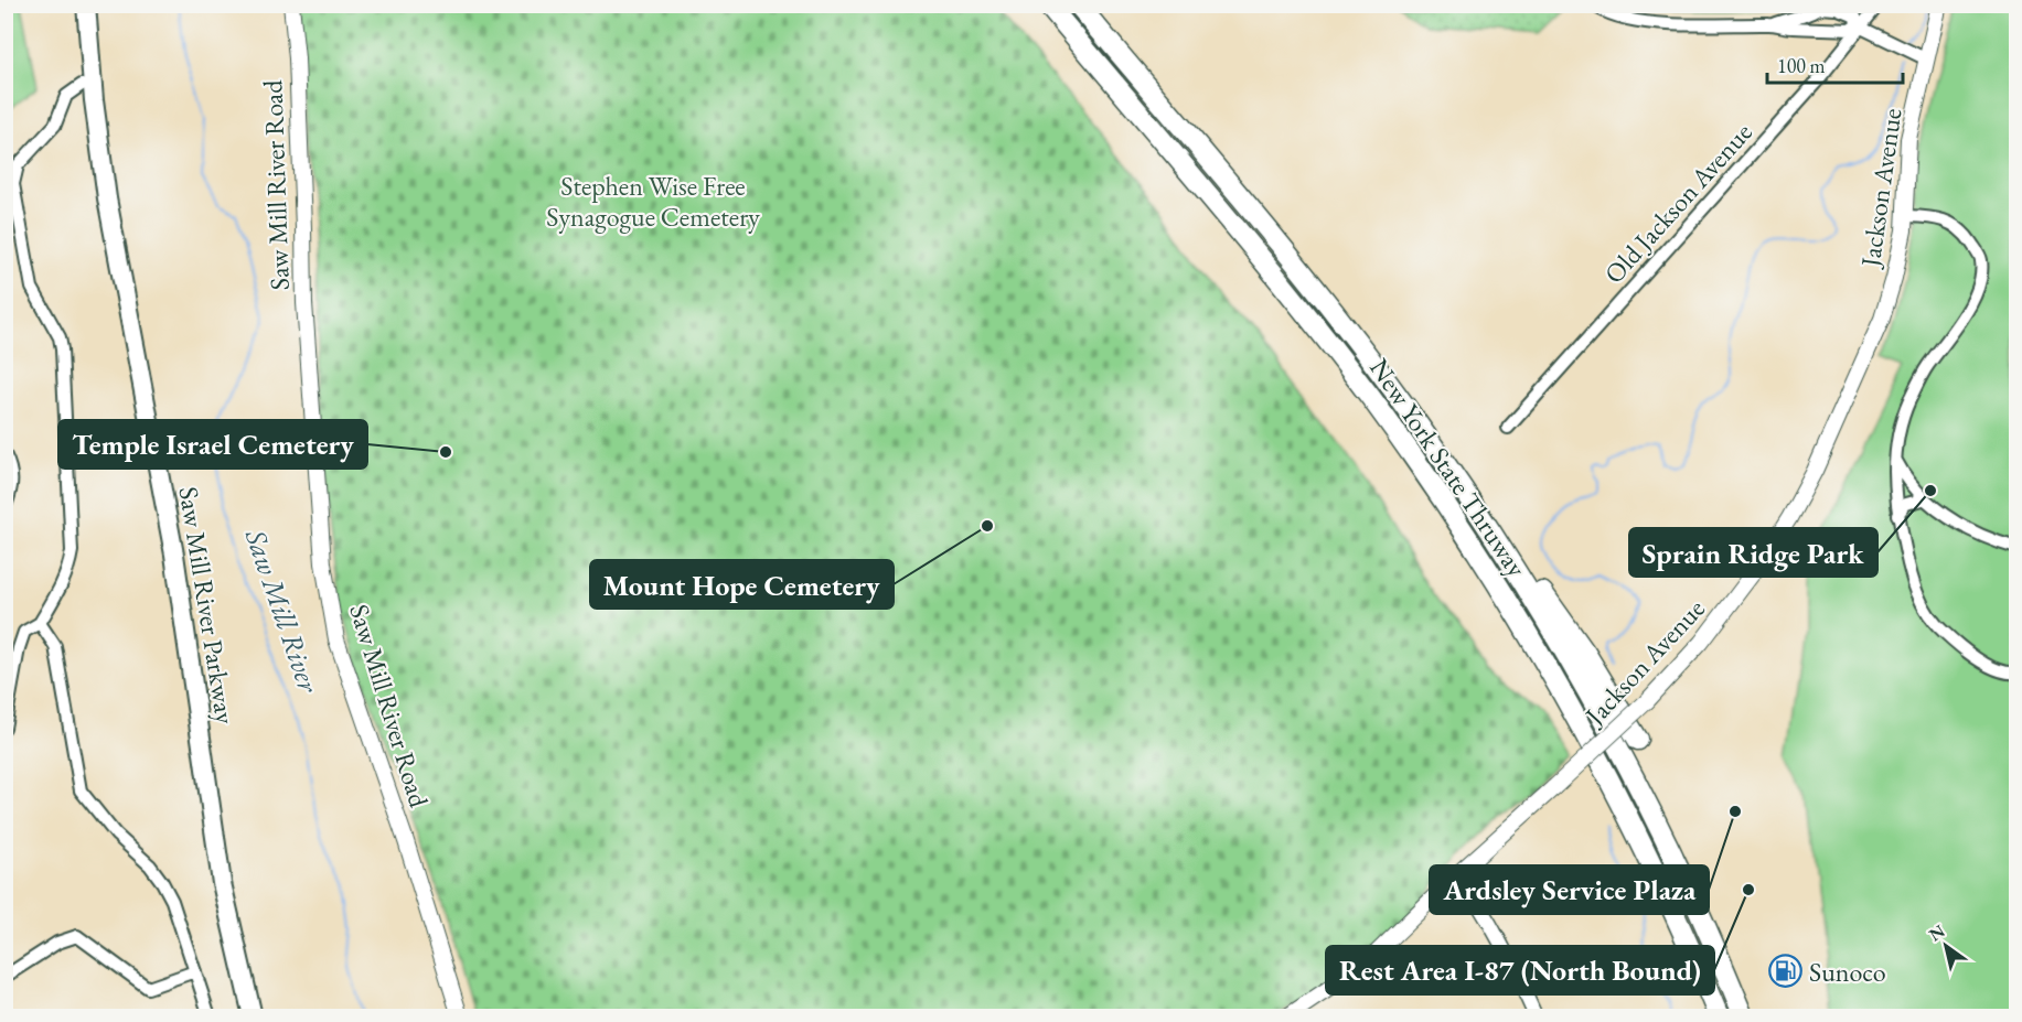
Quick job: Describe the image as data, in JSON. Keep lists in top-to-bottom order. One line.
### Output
{"streets":{"highway":["New York State Thruway","Saw Mill River Parkway"],"main road":["Saw Mill River Road","Jackson Avenue"],"street":["Old Jackson Avenue"]},"water":["Saw Mill River"],"parks":["Stephen Wise Free Synagogue Cemetery"],"places":{"other":["Temple Israel Cemetery","Sprain Ridge Park","Mount Hope Cemetery","Ardsley Service Plaza","Rest Area I-87 (North Bound)"],"fuel station":["Sunoco"]},"scale_bar":"100 m","north":"top left"}
